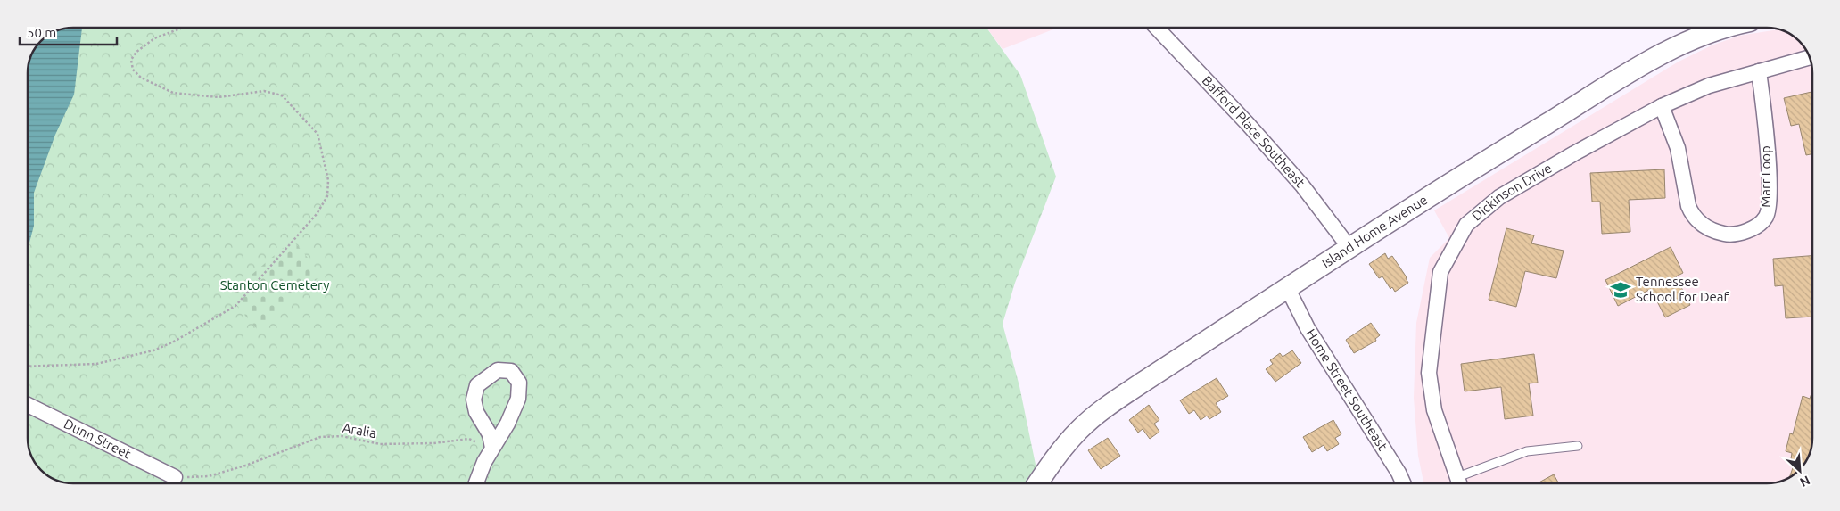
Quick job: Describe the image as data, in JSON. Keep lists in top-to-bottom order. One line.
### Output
{"streets":{"street":["Bafford Place Southeast","Marr Loop","Dickinson Drive","Island Home Avenue","Home Street Southeast","Dunn Street"],"path":["Aralia"]},"crossings":[["Bafford Place Southeast","Island Home Avenue"],["Marr Loop","Dickinson Drive"],["Island Home Avenue","Home Street Southeast"],["Aralia","Dunn Street"]],"parks":["Stanton Cemetery"],"places":{"school or university":["Tennessee School for Deaf"]},"scale_bar":"50 m","north":"bottom right"}
